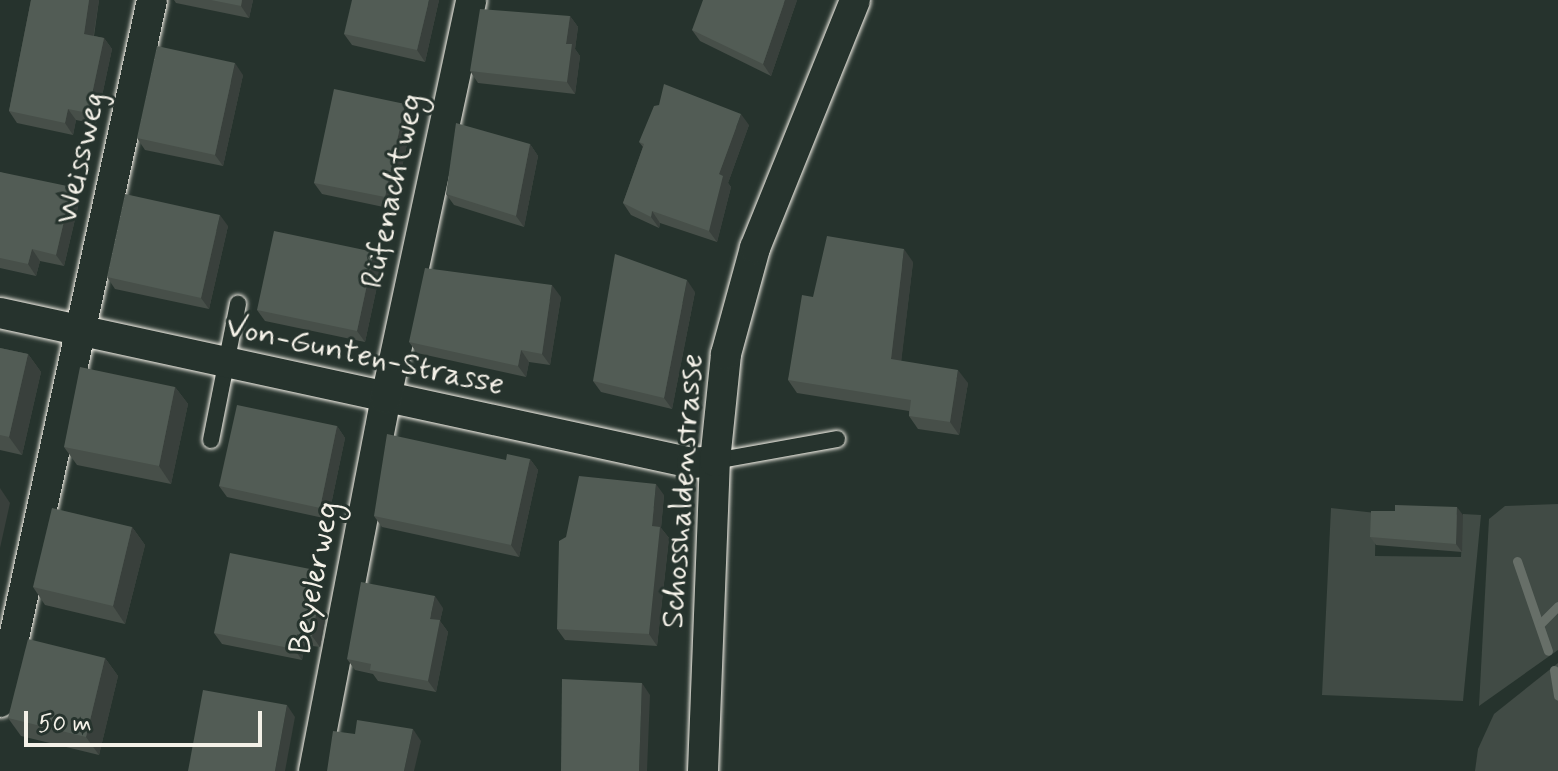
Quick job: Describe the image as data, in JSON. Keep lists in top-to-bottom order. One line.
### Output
{"streets":{"street":["Weissweg","Rüfenachtweg","Von-Gunten-Strasse","Schosshaldenstrasse","Beyelerweg"]},"crossings":[["Weissweg","Von-Gunten-Strasse"],["Rüfenachtweg","Von-Gunten-Strasse"],["Rüfenachtweg","Beyelerweg"],["Von-Gunten-Strasse","Schosshaldenstrasse"],["Von-Gunten-Strasse","Beyelerweg"]],"scale_bar":"50 m"}
